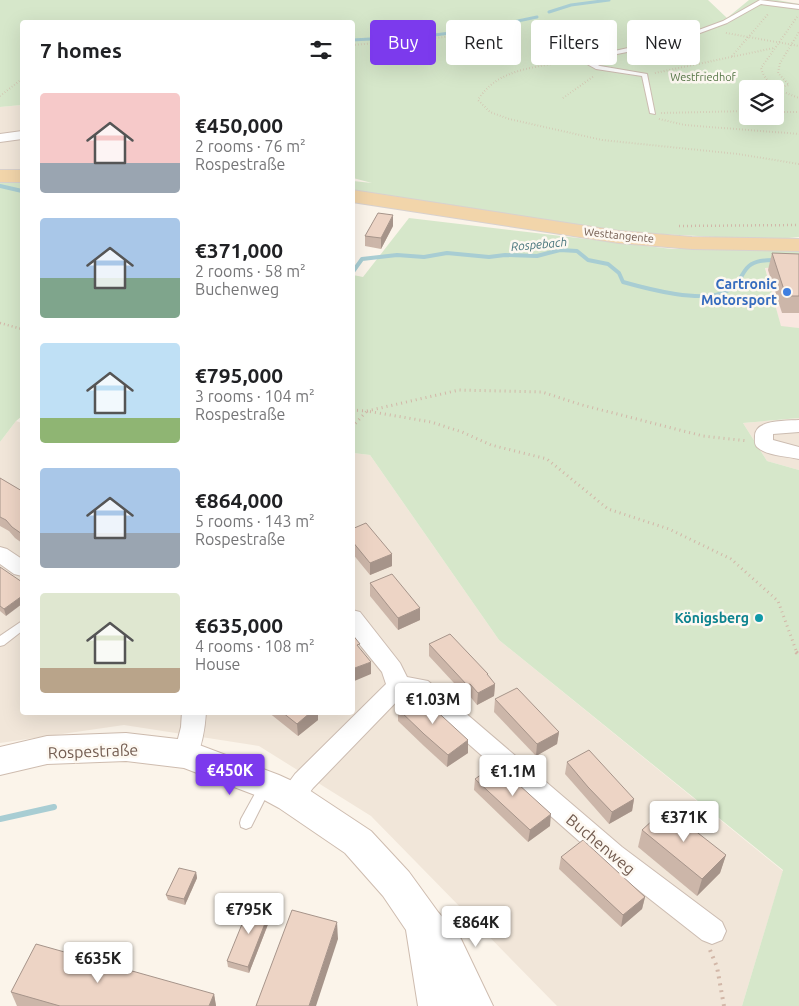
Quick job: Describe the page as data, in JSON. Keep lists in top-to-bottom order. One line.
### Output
{"streets":{"main road":["Westtangente"],"street":["Rospestraße","Buchenweg"]},"water":["Rospebach"],"parks":["Westfriedhof"],"places":["Cartronic Motorsport","Königsberg"],"page":{"chip":["Buy","Rent","Filters","New"],"heading":"7 homes","list":[{"name":"€450,000","note":"2 rooms · 76 m² · Rospestraße"},{"name":"€371,000","note":"2 rooms · 58 m² · Buchenweg"},{"name":"€795,000","note":"3 rooms · 104 m² · Rospestraße"},{"name":"€864,000","note":"5 rooms · 143 m² · Rospestraße"},{"name":"€635,000","note":"4 rooms · 108 m² · House"}],"price":["€1.03M","€450K","€1.1M","€371K","€795K","€864K","€635K"]}}
